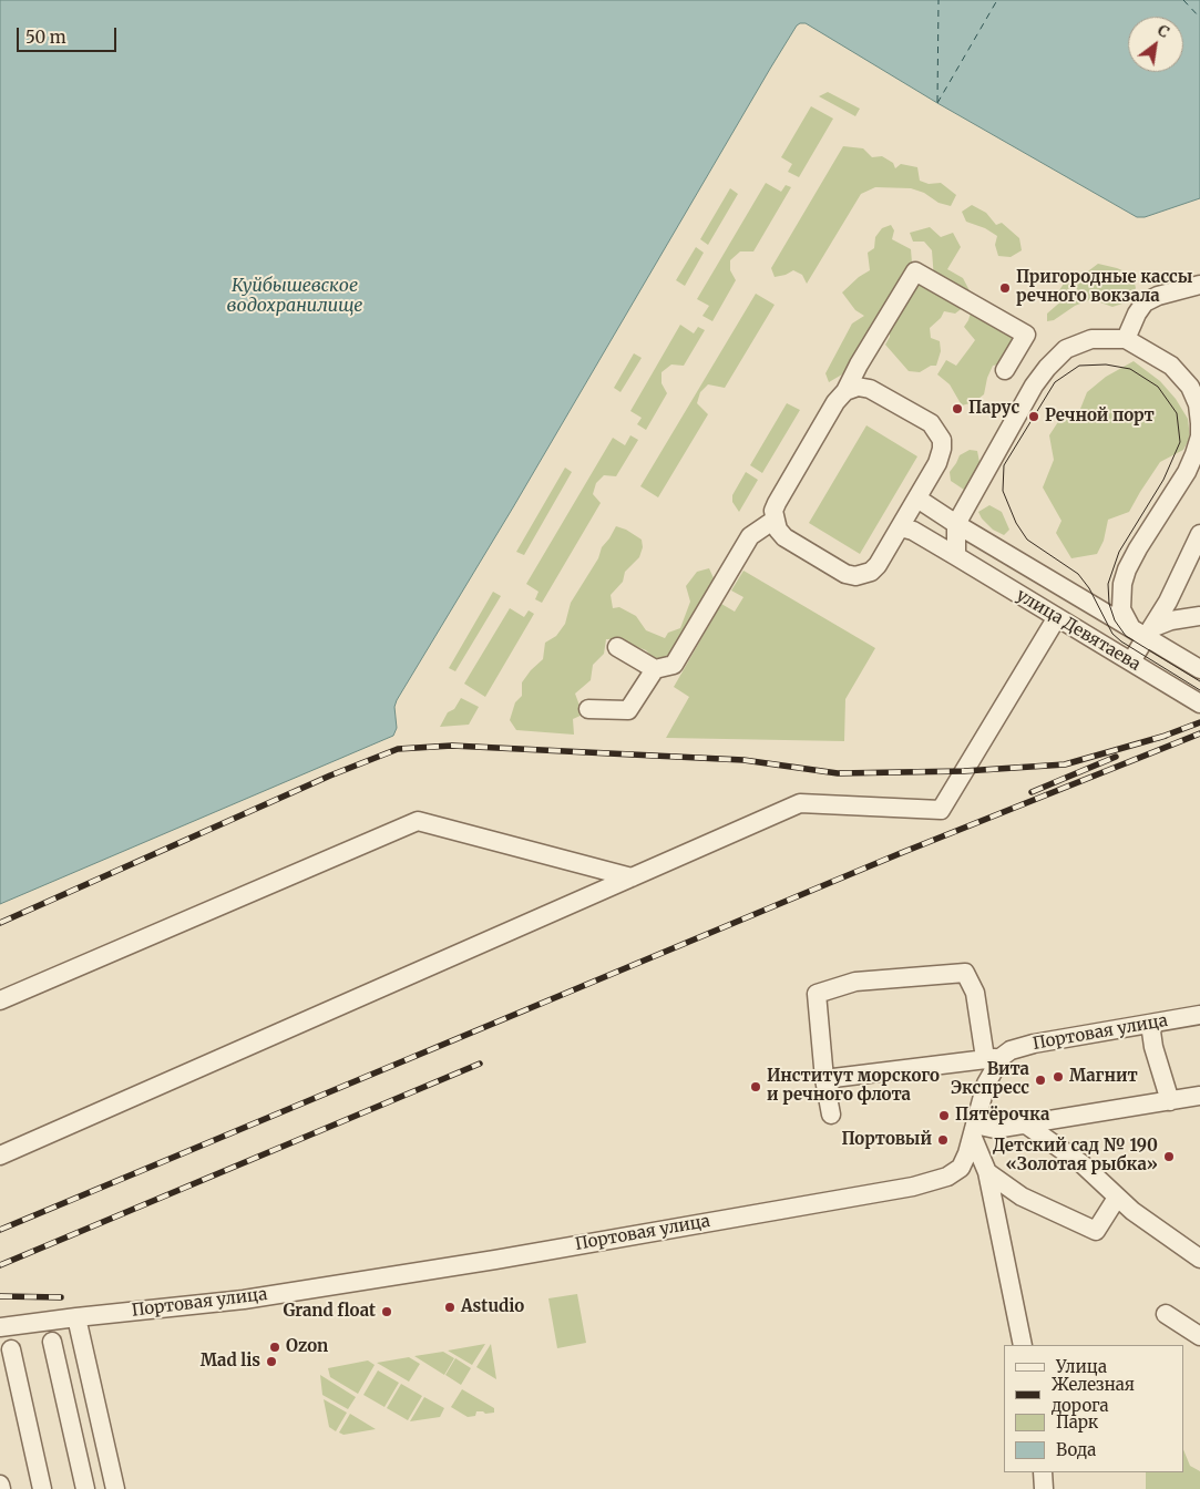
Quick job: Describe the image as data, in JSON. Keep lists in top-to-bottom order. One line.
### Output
{"streets":{"street":["улица Девятаева","Портовая улица"]},"water":["Куйбышевское водохранилище"],"places":["Пригородные кассы речного вокзала","Парус","Речной порт","Магнит","Вита Экспресс","Институт морского и речного флота","Пятёрочка","Портовый","Детский сад № 190 «Золотая рыбка»","Astudio","Grand float","Ozon","Mad lis"],"legend":["Улица","Железная дорога","Парк","Вода"],"scale_bar":"50 m","north":"top right"}
